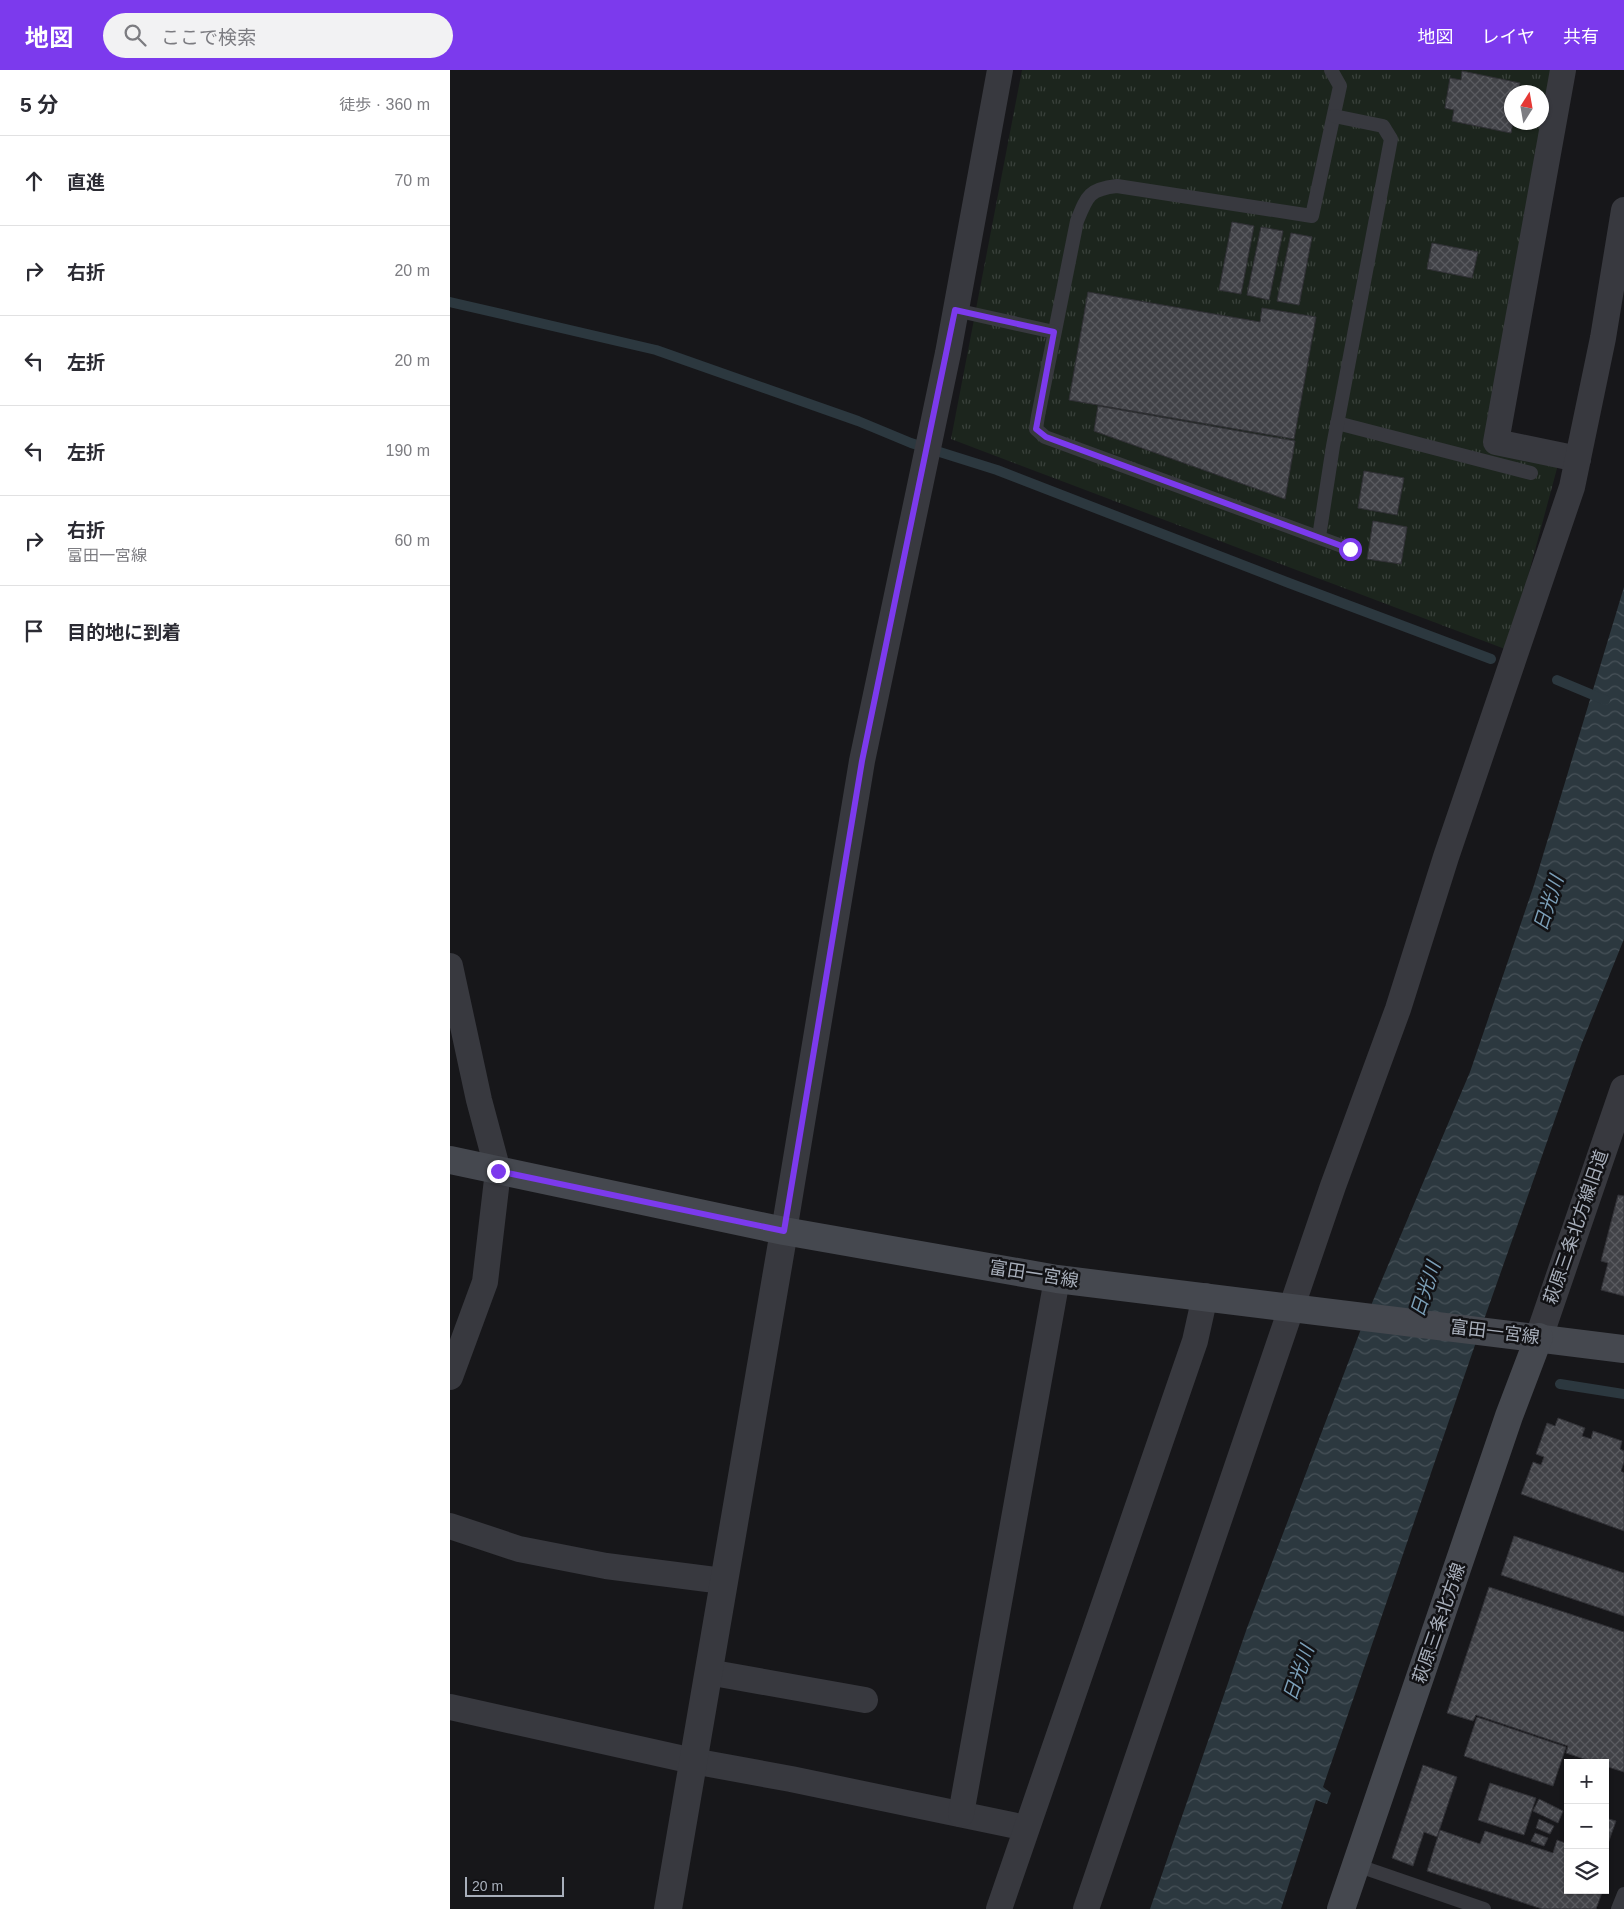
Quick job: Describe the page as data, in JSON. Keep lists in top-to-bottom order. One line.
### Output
{"streets":{"main road":["富田一宮線","萩原三条北方線"],"street":["萩原三条北方線旧道"]},"crossings":[["萩原三条北方線旧道","富田一宮線"],["萩原三条北方線旧道","萩原三条北方線"],["富田一宮線","萩原三条北方線"]],"water":["日光川"],"scale_bar":"20 m","north":"top","page":{"header":"地図","search":"ここで検索","nav":["地図","レイヤ","共有"],"heading":["5 分","徒歩 · 360 m"],"list":[["直進","70 m"],["右折","20 m"],["左折","20 m"],["左折","190 m"],["右折","富田一宮線","60 m"],"目的地に到着"],"map_buttons":["+","−"],"scale":"20 m"}}
